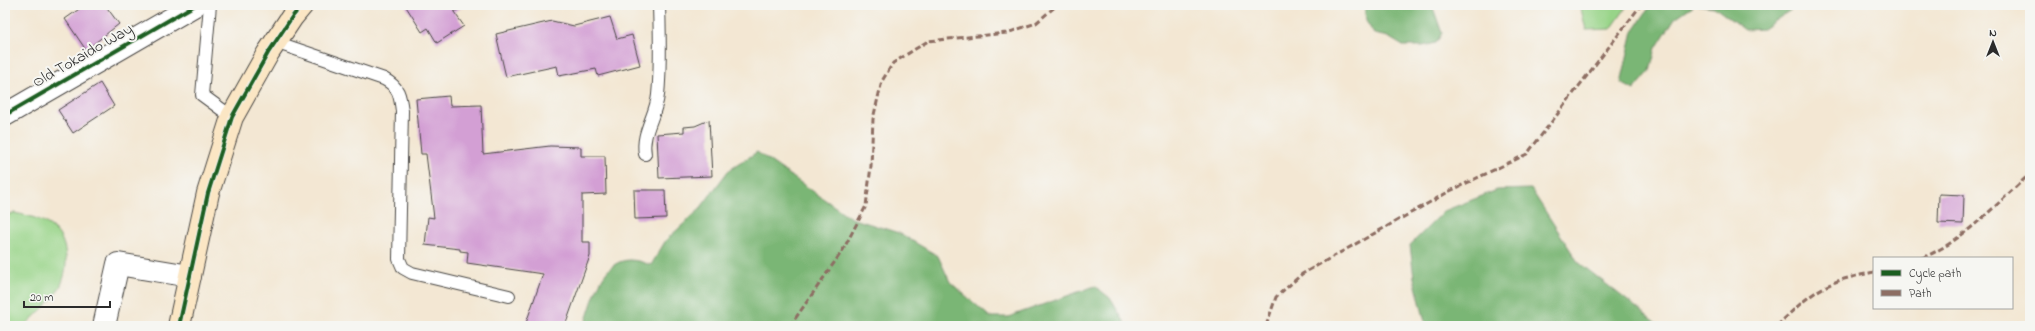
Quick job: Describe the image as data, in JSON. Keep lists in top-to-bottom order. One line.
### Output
{"streets":{"street":["Old Tokaido Way"]},"legend":["Cycle path","Path"],"scale_bar":"20 m","north":"top"}
